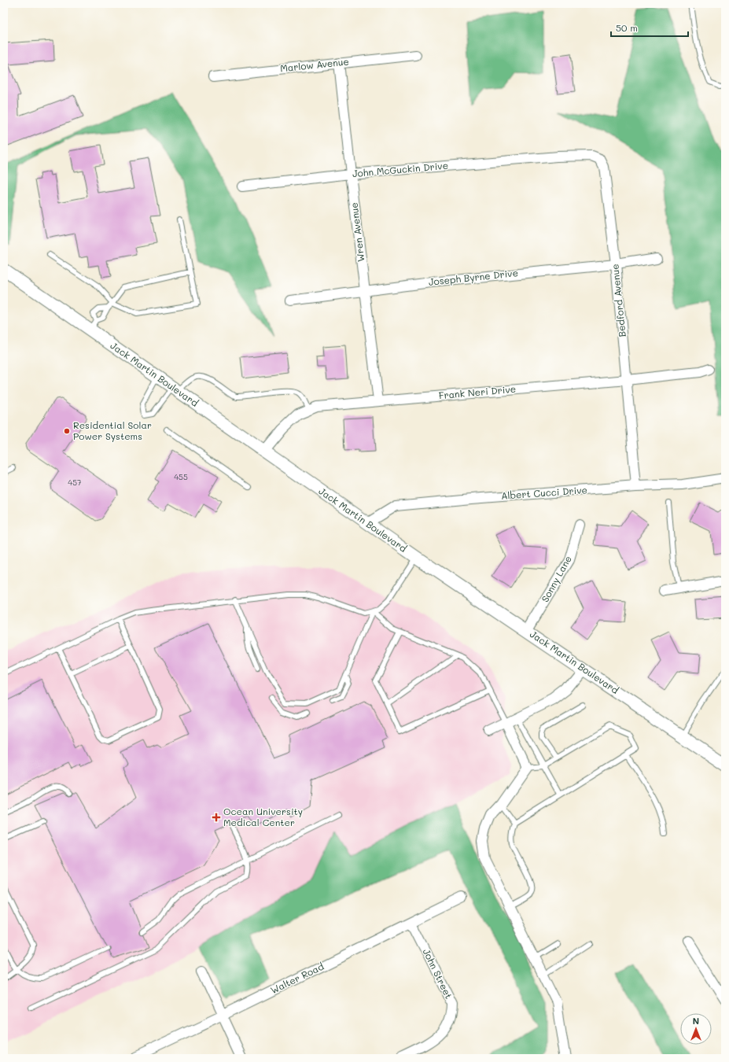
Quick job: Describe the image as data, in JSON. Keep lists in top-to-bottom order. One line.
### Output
{"streets":{"street":["Marlow Avenue","John McGuckin Drive","Wren Avenue","Joseph Byrne Drive","Bedford Avenue","Jack Martin Boulevard","Frank Neri Drive","Albert Cucci Drive","Sonny Lane","John Street","Walter Road"]},"crossings":[["Marlow Avenue","Wren Avenue"],["John McGuckin Drive","Wren Avenue"],["John McGuckin Drive","Bedford Avenue"],["Wren Avenue","Joseph Byrne Drive"],["Wren Avenue","Frank Neri Drive"],["Joseph Byrne Drive","Bedford Avenue"],["Bedford Avenue","Frank Neri Drive"],["Bedford Avenue","Albert Cucci Drive"],["Jack Martin Boulevard","Frank Neri Drive"],["Jack Martin Boulevard","Albert Cucci Drive"],["Jack Martin Boulevard","Sonny Lane"],["John Street","Walter Road"]],"places":{"other":["Residential Solar Power Systems"],"health":["Ocean University Medical Center"]},"house_numbers":["455","457"],"scale_bar":"50 m","north":"top"}
